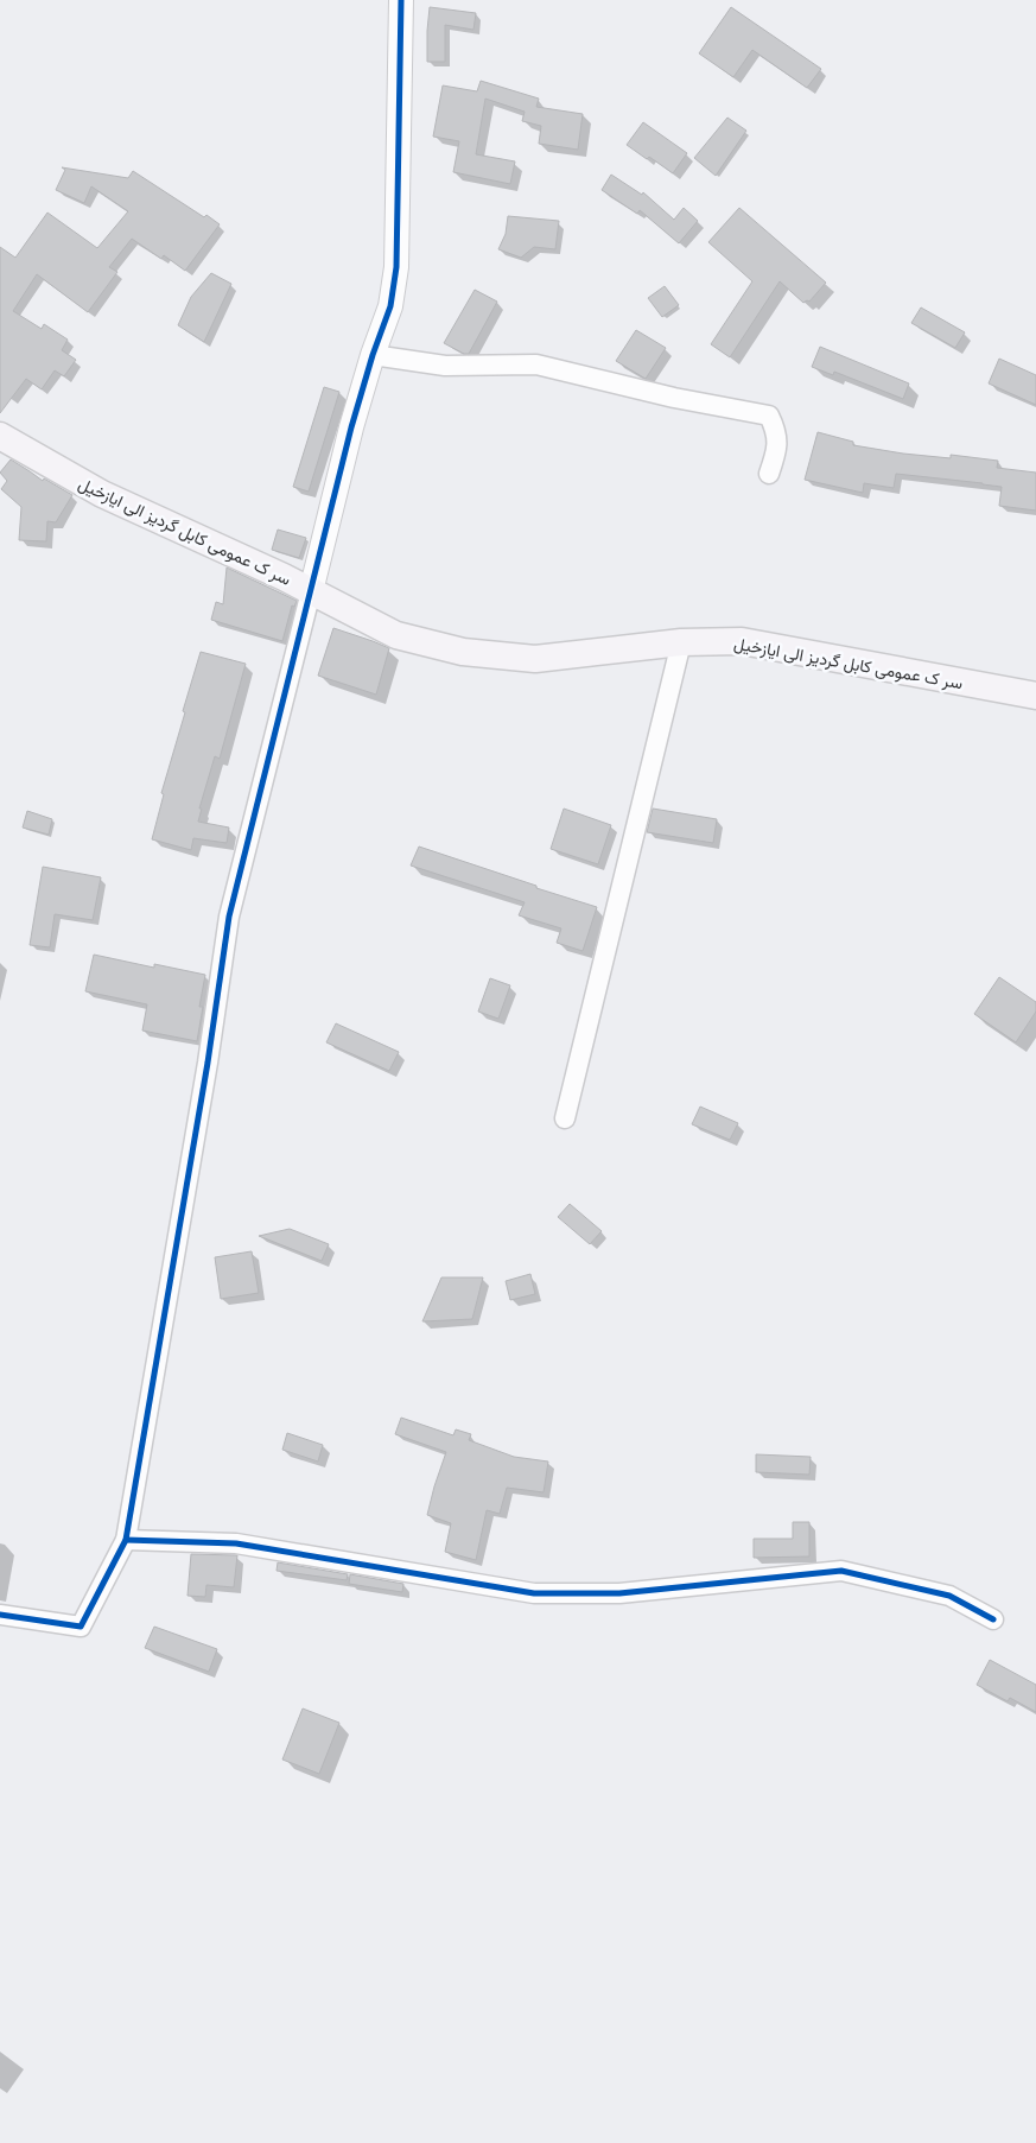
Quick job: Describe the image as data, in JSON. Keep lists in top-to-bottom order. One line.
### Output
{"streets":{"main road":["سر ک عمومی کابل گردیز الی ایازخیل"]}}
